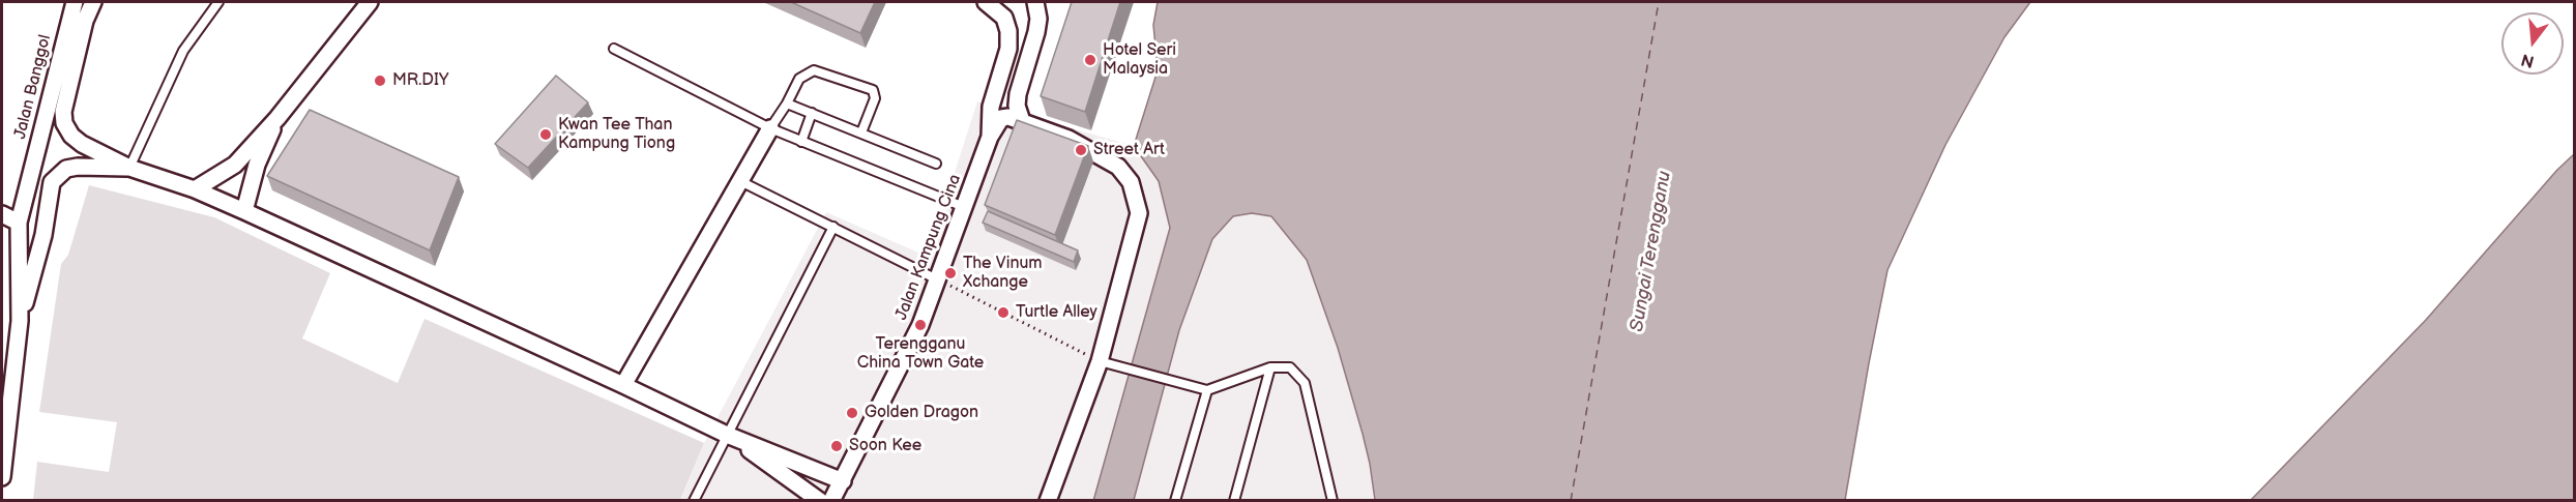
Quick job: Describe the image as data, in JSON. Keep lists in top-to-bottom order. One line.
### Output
{"streets":{"street":["Jalan Banggol","Jalan Kampung Cina"]},"water":["Sungai Terengganu"],"places":["Hotel Seri Malaysia","MR.DIY","Kwan Tee Than Kampung Tiong","Street Art","The Vinum Xchange","Turtle Alley","Terengganu China Town Gate","Golden Dragon","Soon Kee"],"north":"bottom"}
